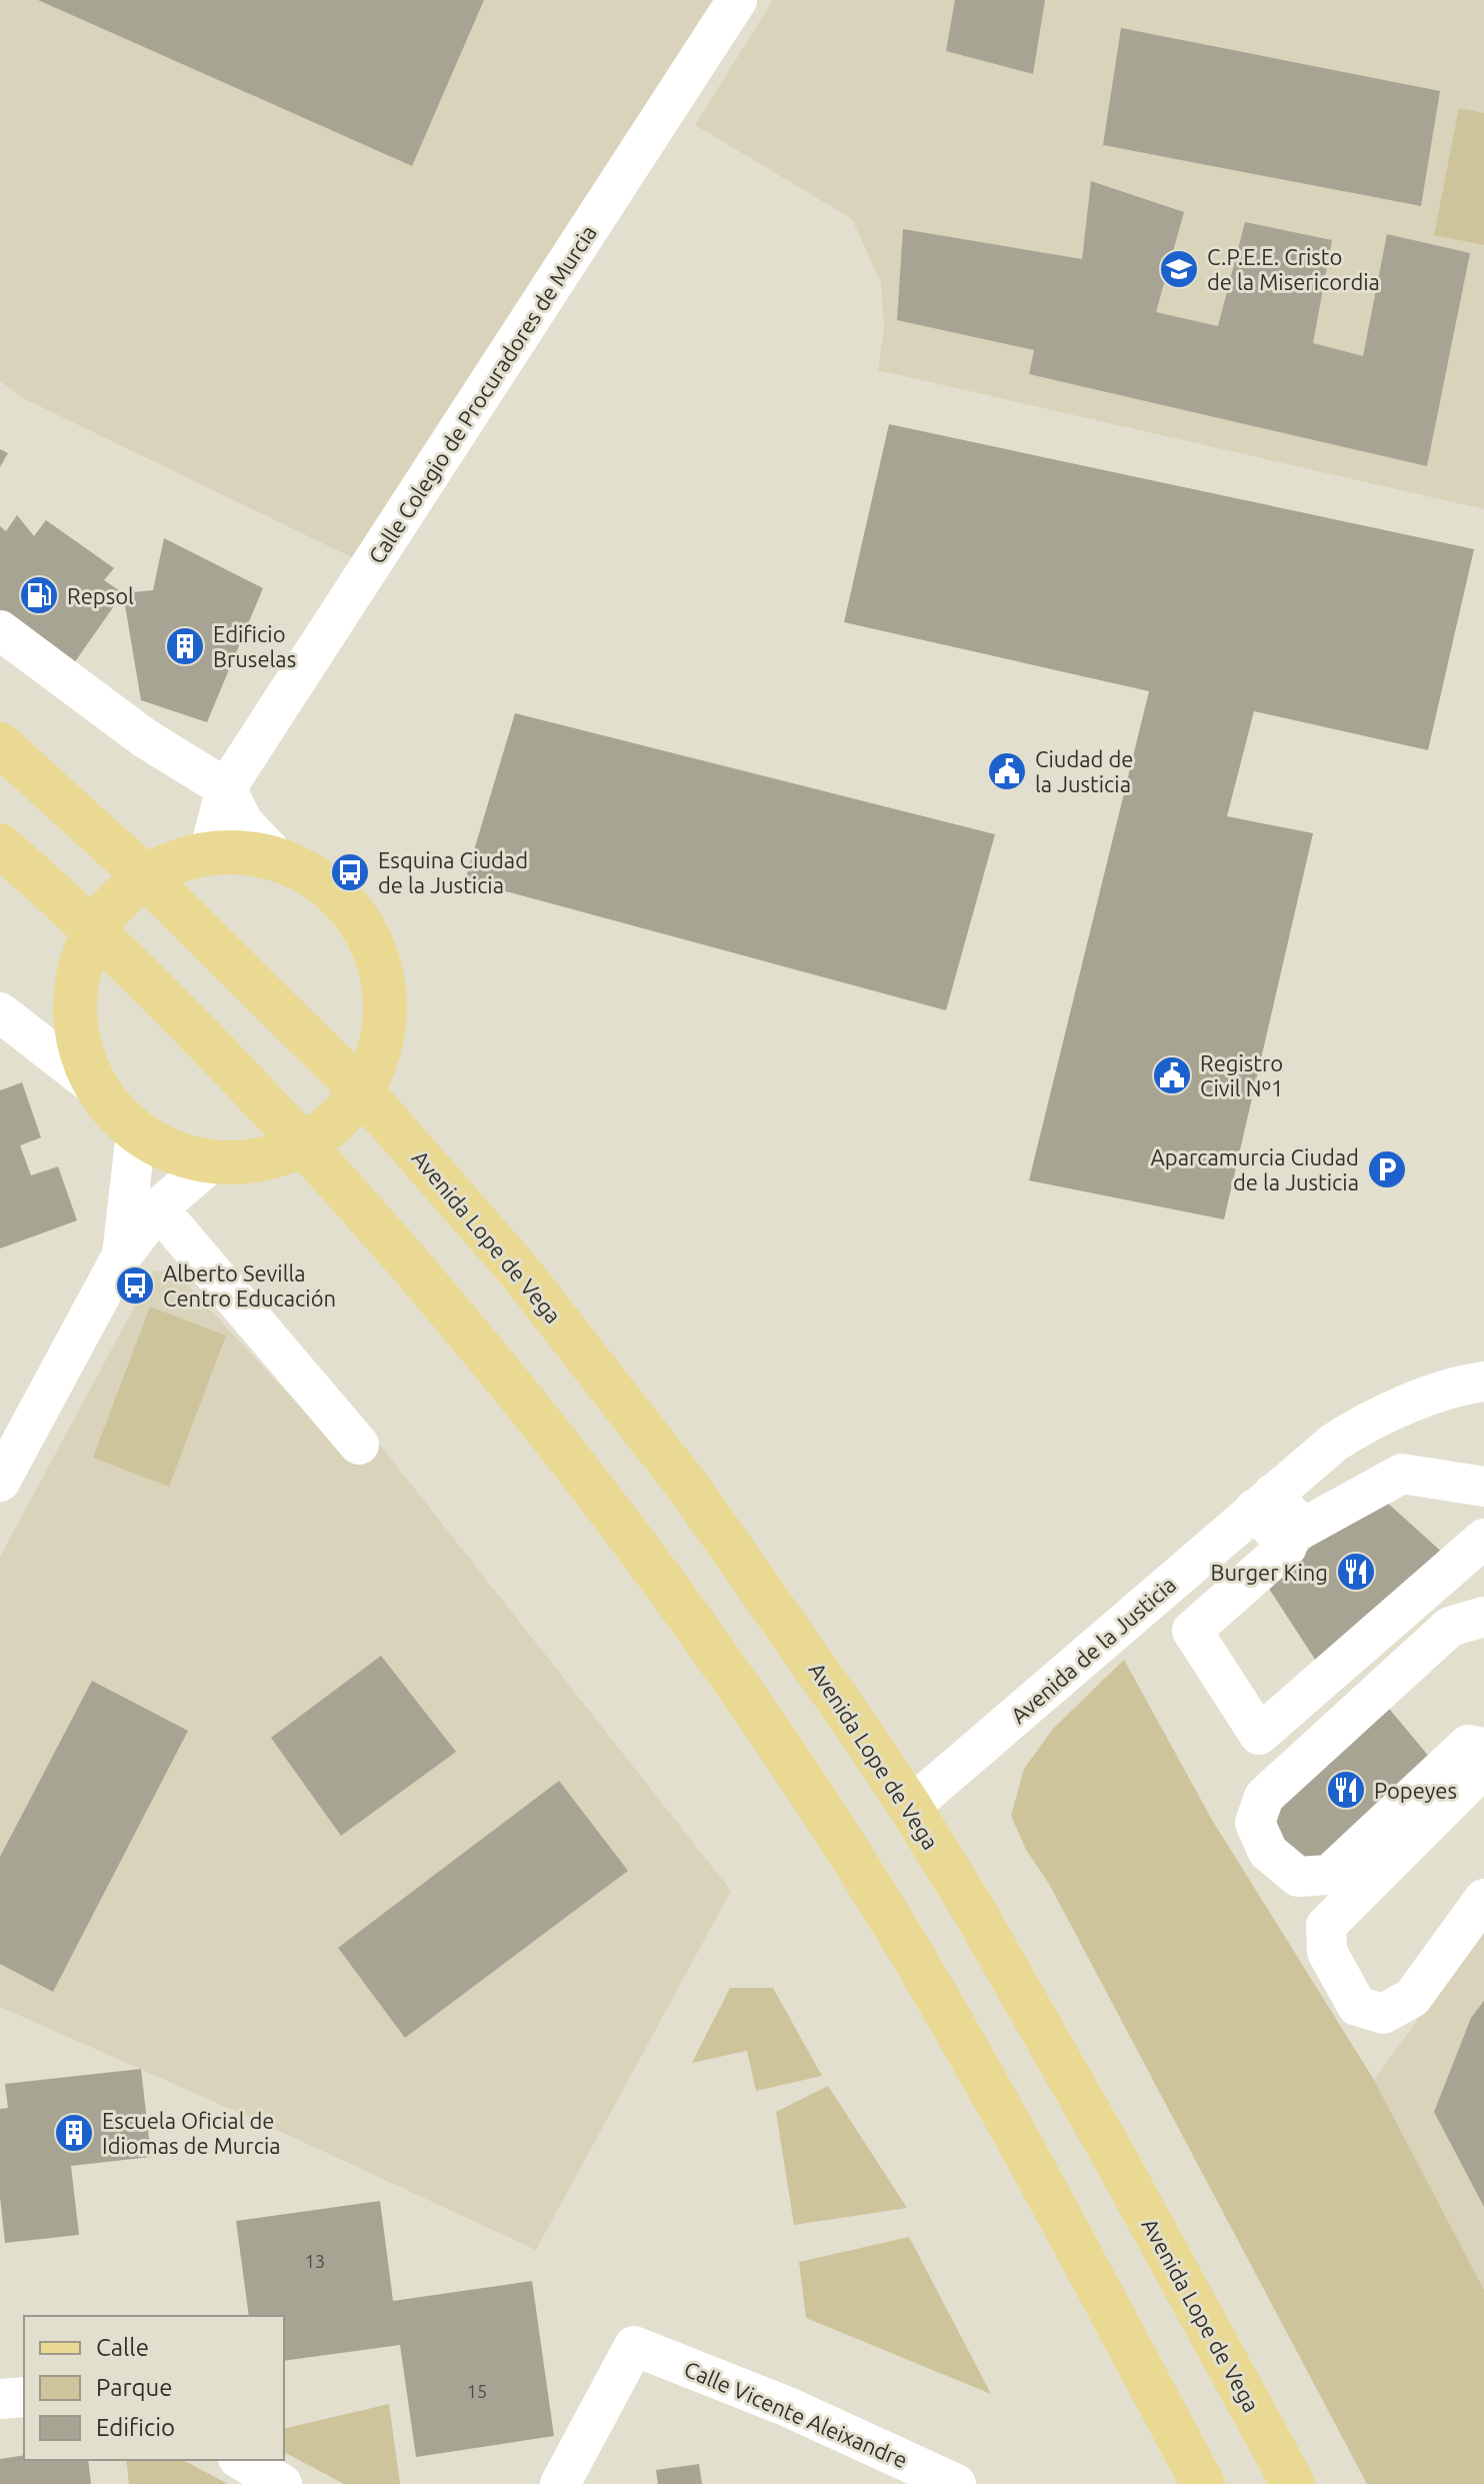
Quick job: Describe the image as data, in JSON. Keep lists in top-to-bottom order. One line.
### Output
{"streets":{"main road":["Avenida Lope de Vega"],"street":["Calle Colegio de Procuradores de Murcia","Avenida de la Justicia","Calle Vicente Aleixandre"]},"crossings":[["Avenida Lope de Vega","Avenida de la Justicia"]],"places":{"school or university":["C.P.E.E. Cristo de la Misericordia"],"fuel station":["Repsol"],"building":["Edificio Bruselas","Escuela Oficial de Idiomas de Murcia"],"public building":["Ciudad de la Justicia","Registro Civil Nº1"],"bus stop":["Esquina Ciudad de la Justicia","Alberto Sevilla Centro Educación"],"parking":["Aparcamurcia Ciudad de la Justicia"],"restaurant":["Burger King","Popeyes"]},"house_numbers":["13","15"],"legend":["Calle","Parque","Edificio"]}
